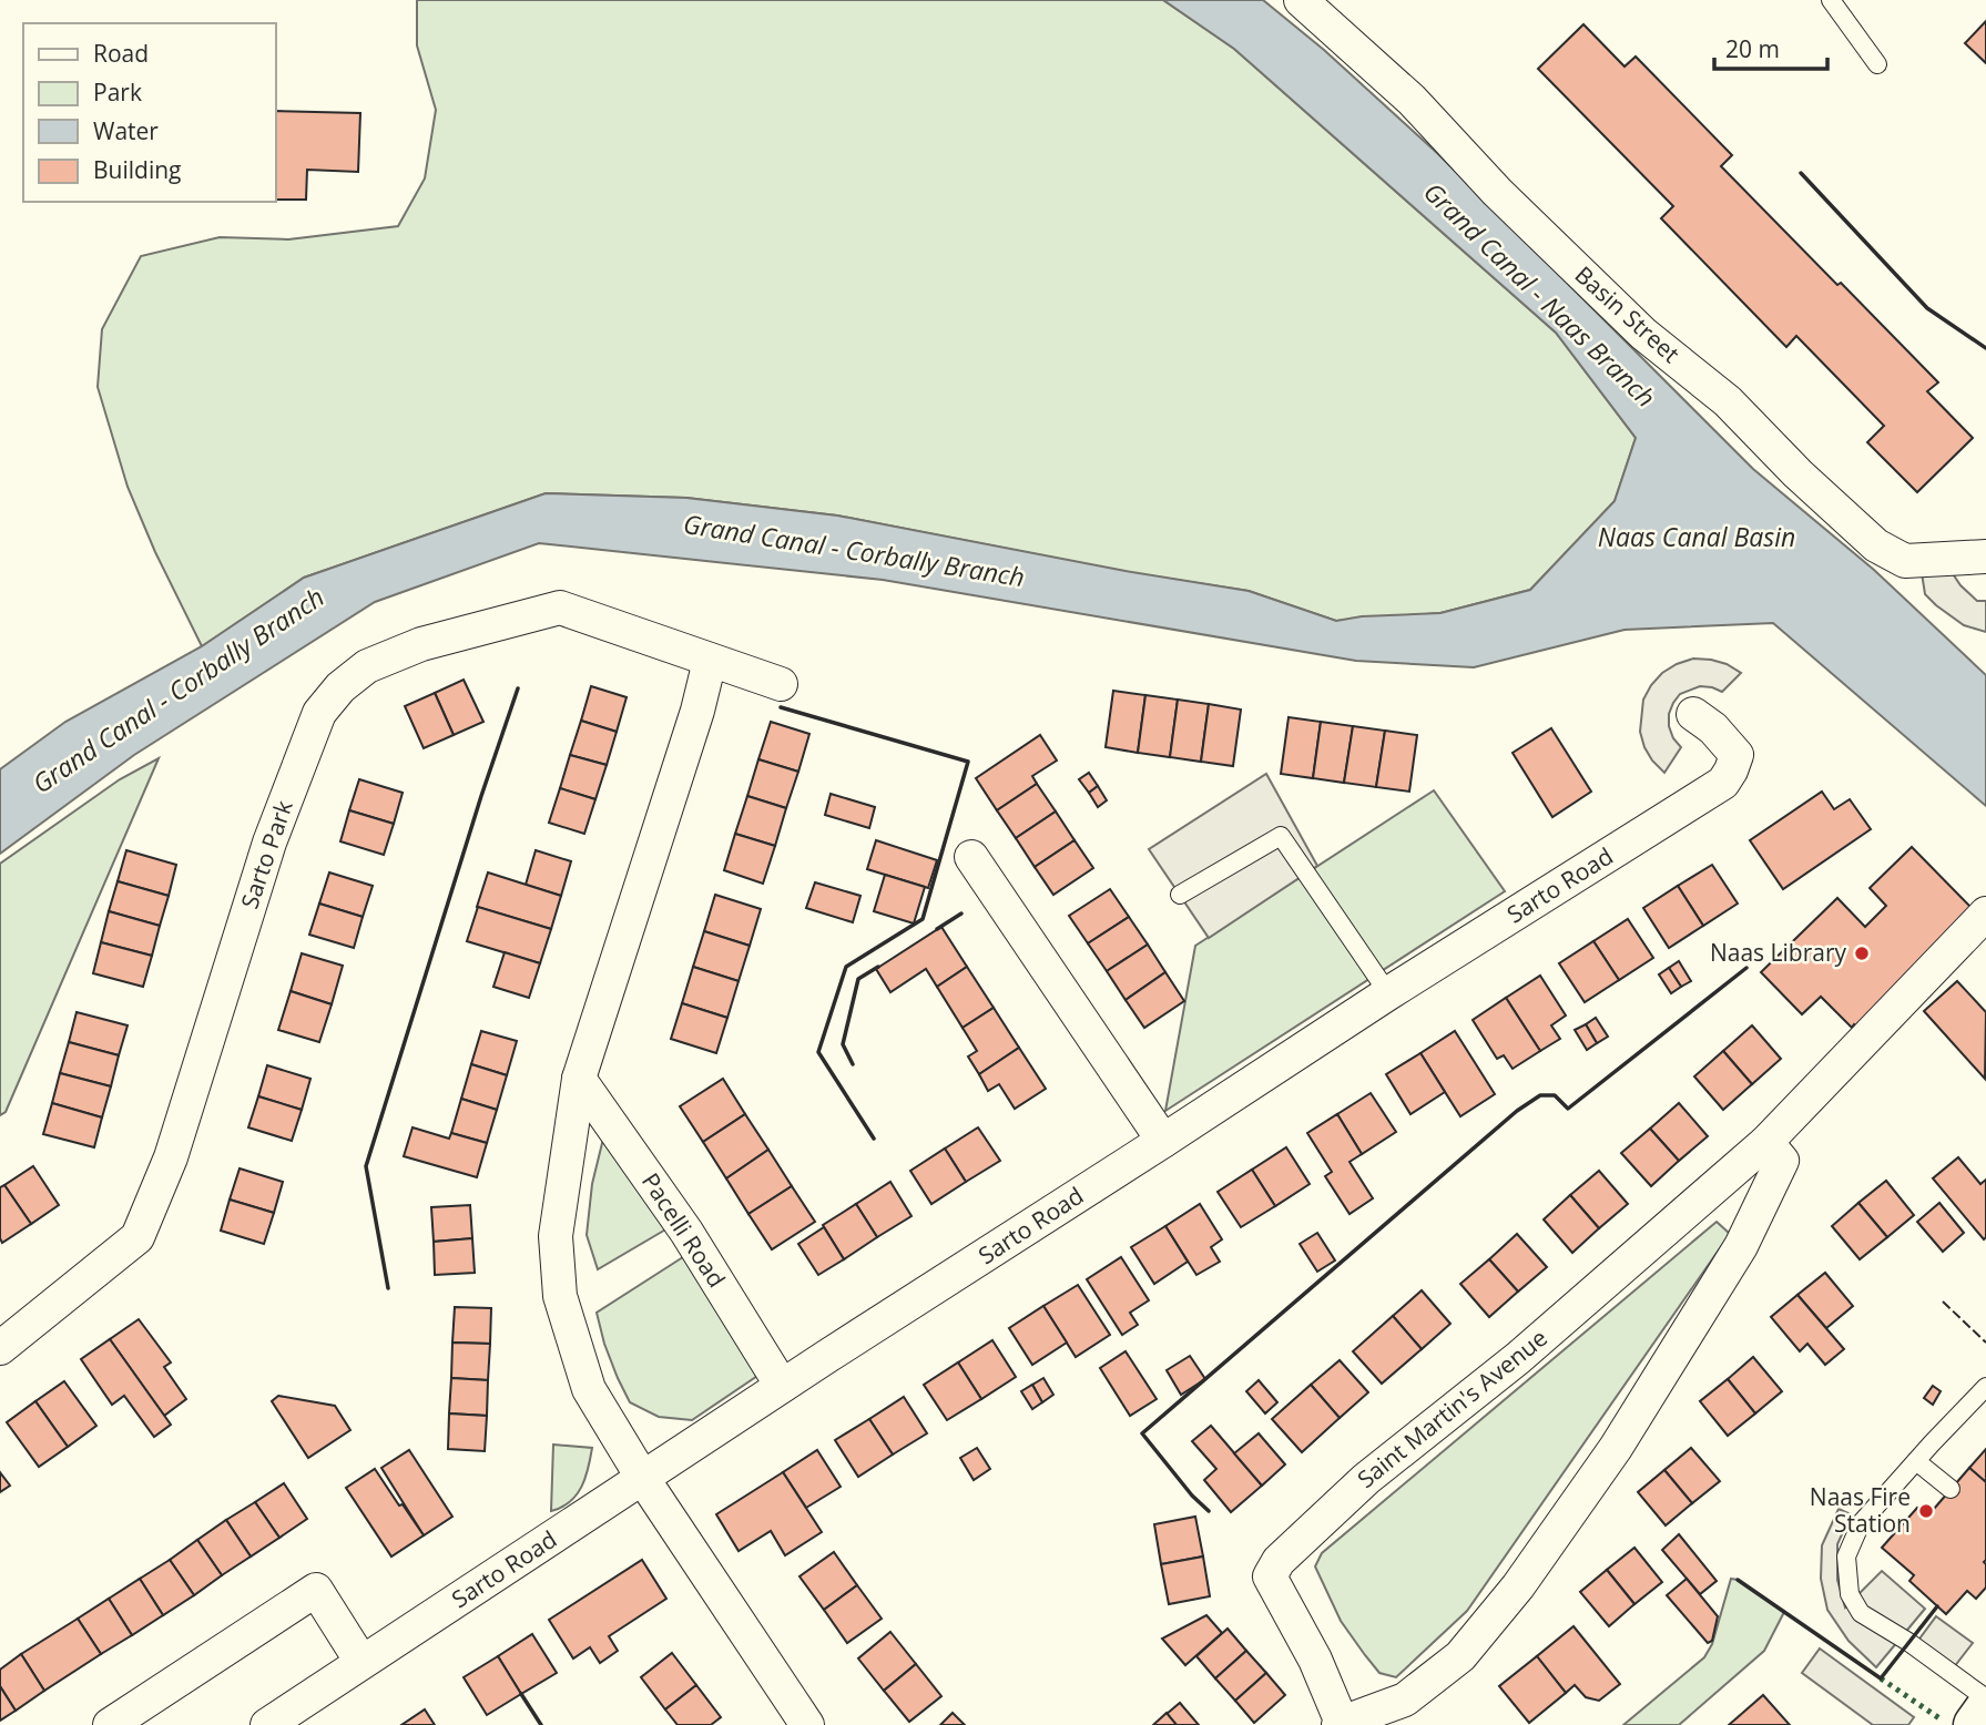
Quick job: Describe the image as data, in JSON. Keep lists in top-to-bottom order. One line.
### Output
{"streets":{"street":["Basin Street","Sarto Park","Sarto Road","Pacelli Road","Saint Martin's Avenue"]},"crossings":[["Sarto Road","Pacelli Road"]],"water":["Grand Canal - Naas Branch","Naas Canal Basin","Grand Canal - Corbally Branch"],"places":["Naas Library","Naas Fire Station"],"legend":["Road","Park","Water","Building"],"scale_bar":"20 m"}
